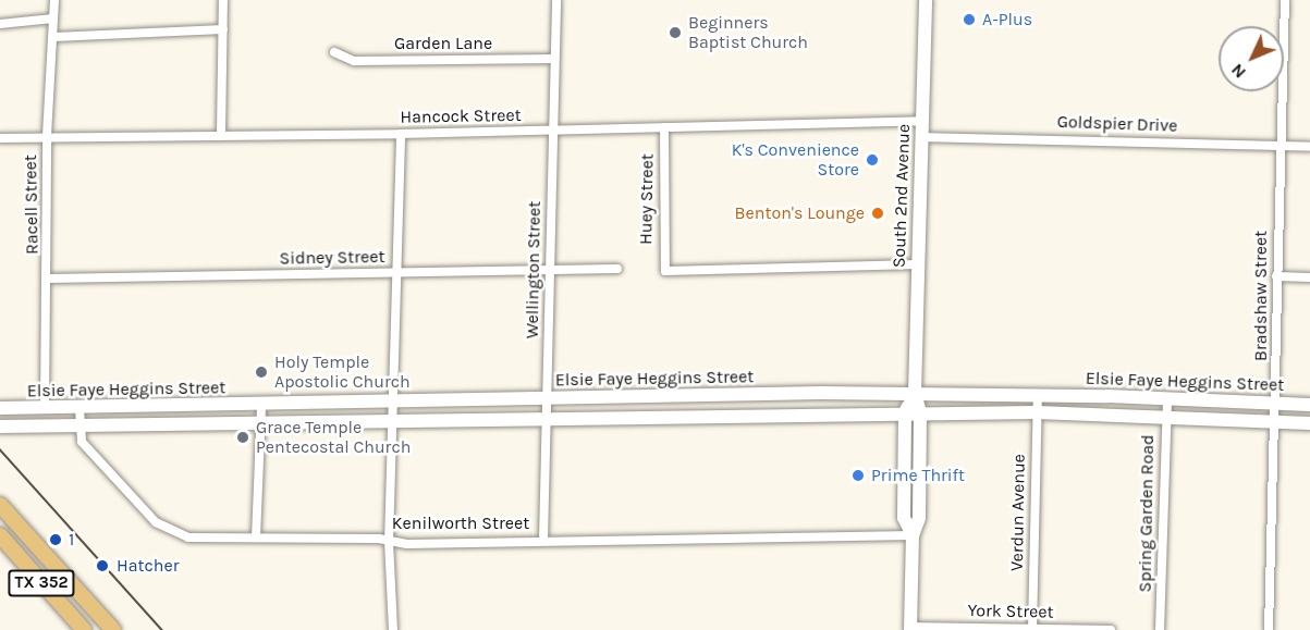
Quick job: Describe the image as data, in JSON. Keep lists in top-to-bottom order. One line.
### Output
{"streets":{"main road":["South 2nd Avenue","Elsie Faye Heggins Street","TX 352"],"street":["Garden Lane","Hancock Street","Goldspier Drive","Huey Street","Racell Street","Sidney Street","Wellington Street","Bradshaw Street","Verdun Avenue","Spring Garden Road","Kenilworth Street","York Street"]},"crossings":[["Garden Lane","Wellington Street"],["Hancock Street","South 2nd Avenue"],["Hancock Street","Huey Street"],["Hancock Street","Racell Street"],["Hancock Street","Wellington Street"],["Goldspier Drive","South 2nd Avenue"],["Goldspier Drive","Bradshaw Street"],["South 2nd Avenue","Huey Street"],["South 2nd Avenue","Elsie Faye Heggins Street"],["South 2nd Avenue","Kenilworth Street"],["South 2nd Avenue","York Street"],["Racell Street","Sidney Street"],["Racell Street","Elsie Faye Heggins Street"],["Sidney Street","Wellington Street"],["Wellington Street","Elsie Faye Heggins Street"],["Wellington Street","Kenilworth Street"],["Bradshaw Street","Elsie Faye Heggins Street"],["Elsie Faye Heggins Street","Verdun Avenue"],["Elsie Faye Heggins Street","Spring Garden Road"],["Elsie Faye Heggins Street","Kenilworth Street"],["Verdun Avenue","York Street"]],"places":["A-Plus","Beginners Baptist Church","K's Convenience Store","Benton's Lounge","Holy Temple Apostolic Church","Grace Temple Pentecostal Church","Prime Thrift","1","Hatcher"],"north":"bottom left"}
